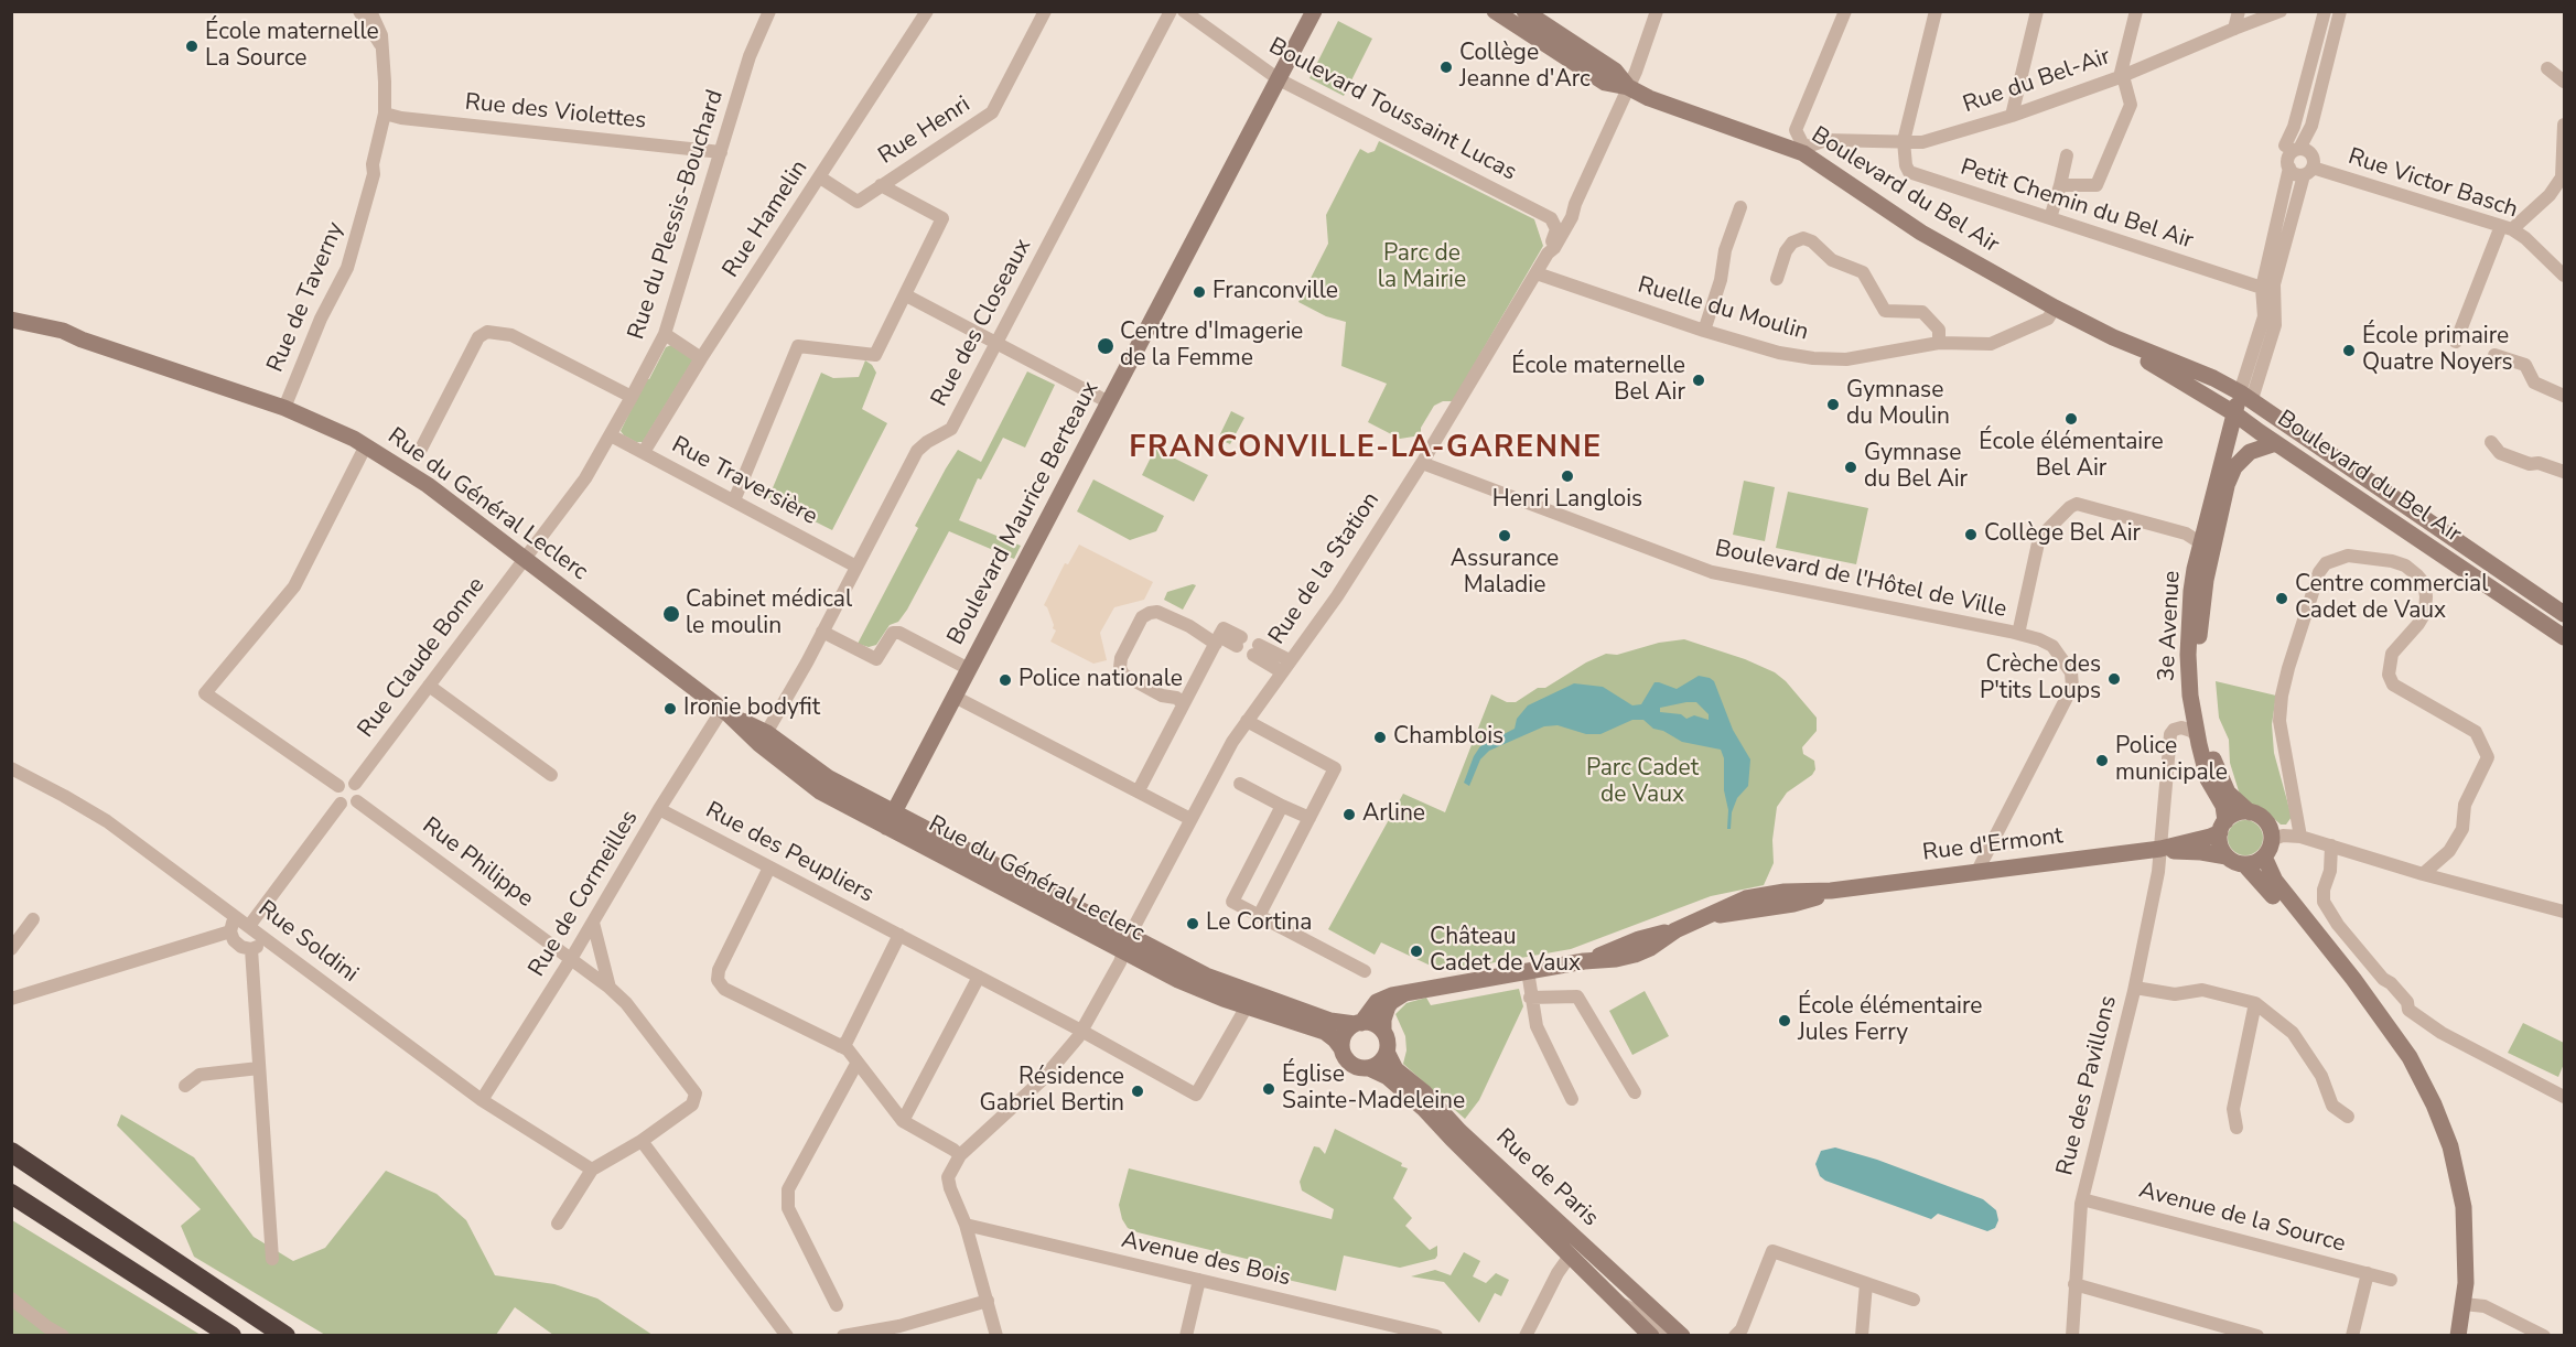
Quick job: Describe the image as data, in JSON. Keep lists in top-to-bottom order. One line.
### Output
{"streets":{"main road":["Boulevard du Bel Air","Rue du Général Leclerc","Boulevard Maurice Berteaux","3e Avenue","Rue d'Ermont","Rue de Paris"],"street":["Rue du Bel-Air","Boulevard Toussaint Lucas","Rue des Violettes","Rue Henri","Rue Victor Basch","Petit Chemin du Bel Air","Rue du Plessis-Bouchard","Rue Hamelin","Rue de Taverny","Ruelle du Moulin","Rue des Closeaux","Rue Traversière","Rue de la Station","Boulevard de l'Hôtel de Ville","Rue Claude Bonne","Rue des Peupliers","Rue Philippe","Rue de Cormeilles","Rue Soldini","Rue des Pavillons","Avenue de la Source","Avenue des Bois"]},"crossings":[["Rue du Bel-Air","Boulevard du Bel Air"],["Rue du Bel-Air","Petit Chemin du Bel Air"],["Boulevard Toussaint Lucas","Boulevard Maurice Berteaux"],["Rue des Violettes","Rue du Plessis-Bouchard"],["Rue des Violettes","Rue de Taverny"],["Rue Henri","Rue Hamelin"],["Boulevard du Bel Air","Ruelle du Moulin"],["Boulevard du Bel Air","Rue de la Station"],["Boulevard du Bel Air","3e Avenue"],["Rue du Plessis-Bouchard","Rue Traversière"],["Rue du Plessis-Bouchard","Rue du Général Leclerc"],["Rue du Plessis-Bouchard","Rue Claude Bonne"],["Rue Hamelin","Rue Traversière"],["Rue de Taverny","Rue du Général Leclerc"],["Ruelle du Moulin","Rue de la Station"],["Rue des Closeaux","Rue Traversière"],["Rue des Closeaux","Rue du Général Leclerc"],["Rue du Général Leclerc","Boulevard Maurice Berteaux"],["Rue du Général Leclerc","Rue de la Station"],["Rue du Général Leclerc","Rue Claude Bonne"],["Rue du Général Leclerc","Rue d'Ermont"],["Rue du Général Leclerc","Rue des Peupliers"],["Rue du Général Leclerc","Rue de Cormeilles"],["Rue du Général Leclerc","Rue de Paris"],["Rue de la Station","Boulevard de l'Hôtel de Ville"],["Rue de la Station","Rue des Peupliers"],["Boulevard de l'Hôtel de Ville","Rue d'Ermont"],["3e Avenue","Rue d'Ermont"],["3e Avenue","Rue des Pavillons"],["Rue Claude Bonne","Rue Philippe"],["Rue d'Ermont","Rue des Pavillons"],["Rue d'Ermont","Rue de Paris"],["Rue des Peupliers","Rue de Cormeilles"],["Rue Philippe","Rue de Cormeilles"],["Rue Philippe","Rue Soldini"],["Rue de Cormeilles","Rue Soldini"],["Rue des Pavillons","Avenue de la Source"]],"districts":["FRANCONVILLE-LA-GARENNE"],"parks":["Parc de la Mairie","Parc Cadet de Vaux"],"places":["École maternelle La Source","Collège Jeanne d'Arc","Franconville","Centre d'Imagerie de la Femme","École primaire Quatre Noyers","École maternelle Bel Air","Gymnase du Moulin","École élémentaire Bel Air","Gymnase du Bel Air","Henri Langlois","Collège Bel Air","Assurance Maladie","Centre commercial Cadet de Vaux","Cabinet médical le moulin","Crèche des P'tits Loups","Police nationale","Ironie bodyfit","Chamblois","Police municipale","Arline","Le Cortina","Château Cadet de Vaux","École élémentaire Jules Ferry","Église Sainte-Madeleine","Résidence Gabriel Bertin"]}
